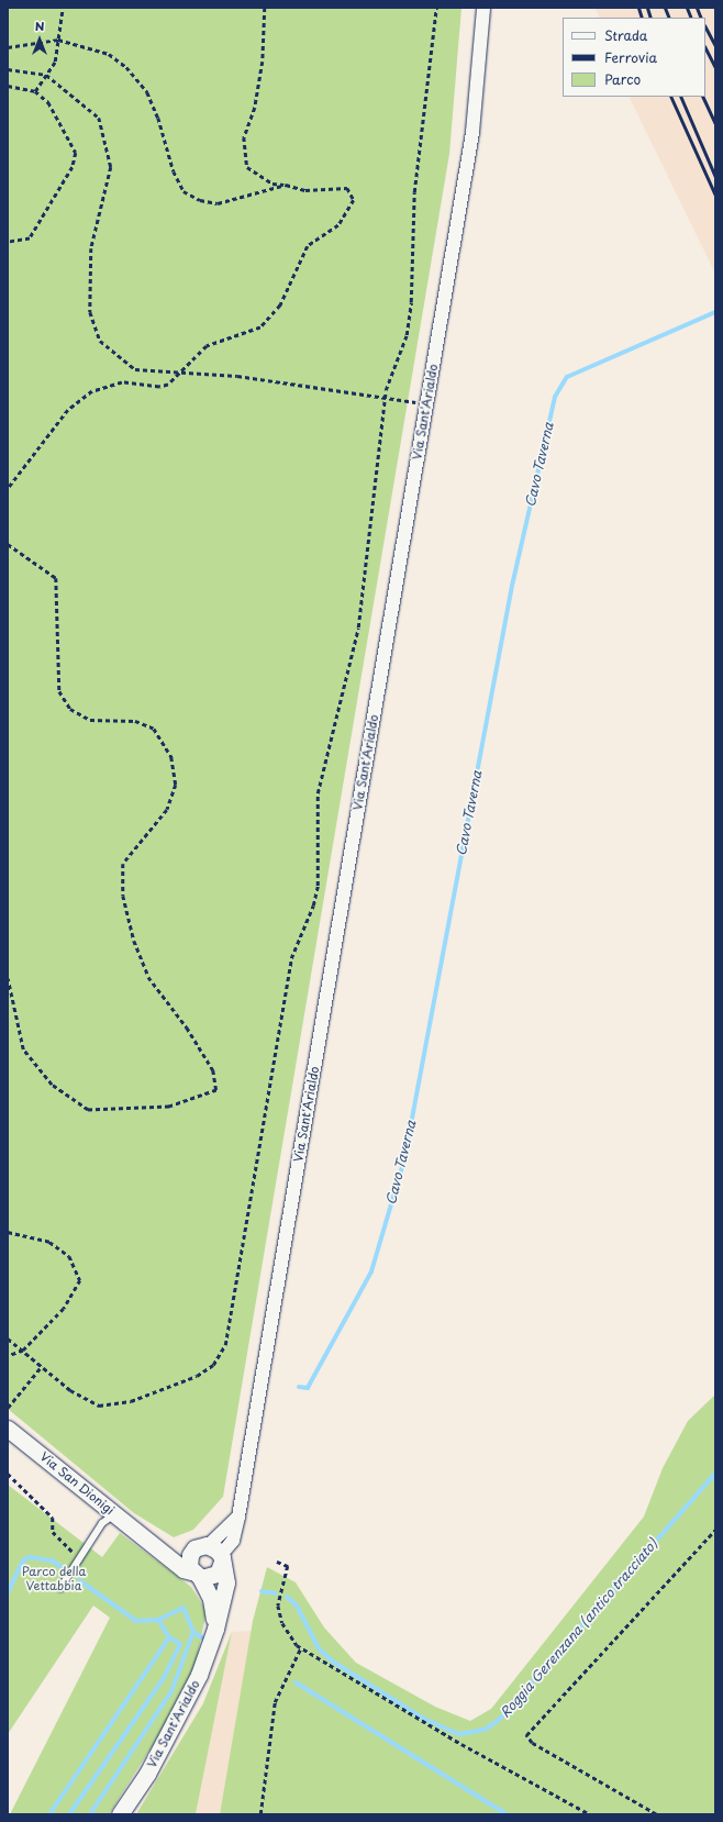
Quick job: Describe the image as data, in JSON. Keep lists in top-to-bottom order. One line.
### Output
{"streets":{"street":["Via Sant'Arialdo","Via San Dionigi"]},"crossings":[["Via Sant'Arialdo","Via San Dionigi"]],"water":["Cavo Taverna","Roggia Gerenzana (antico tracciato)"],"parks":["Parco della Vettabbia"],"legend":["Strada","Ferrovia","Parco"],"north":"top"}
